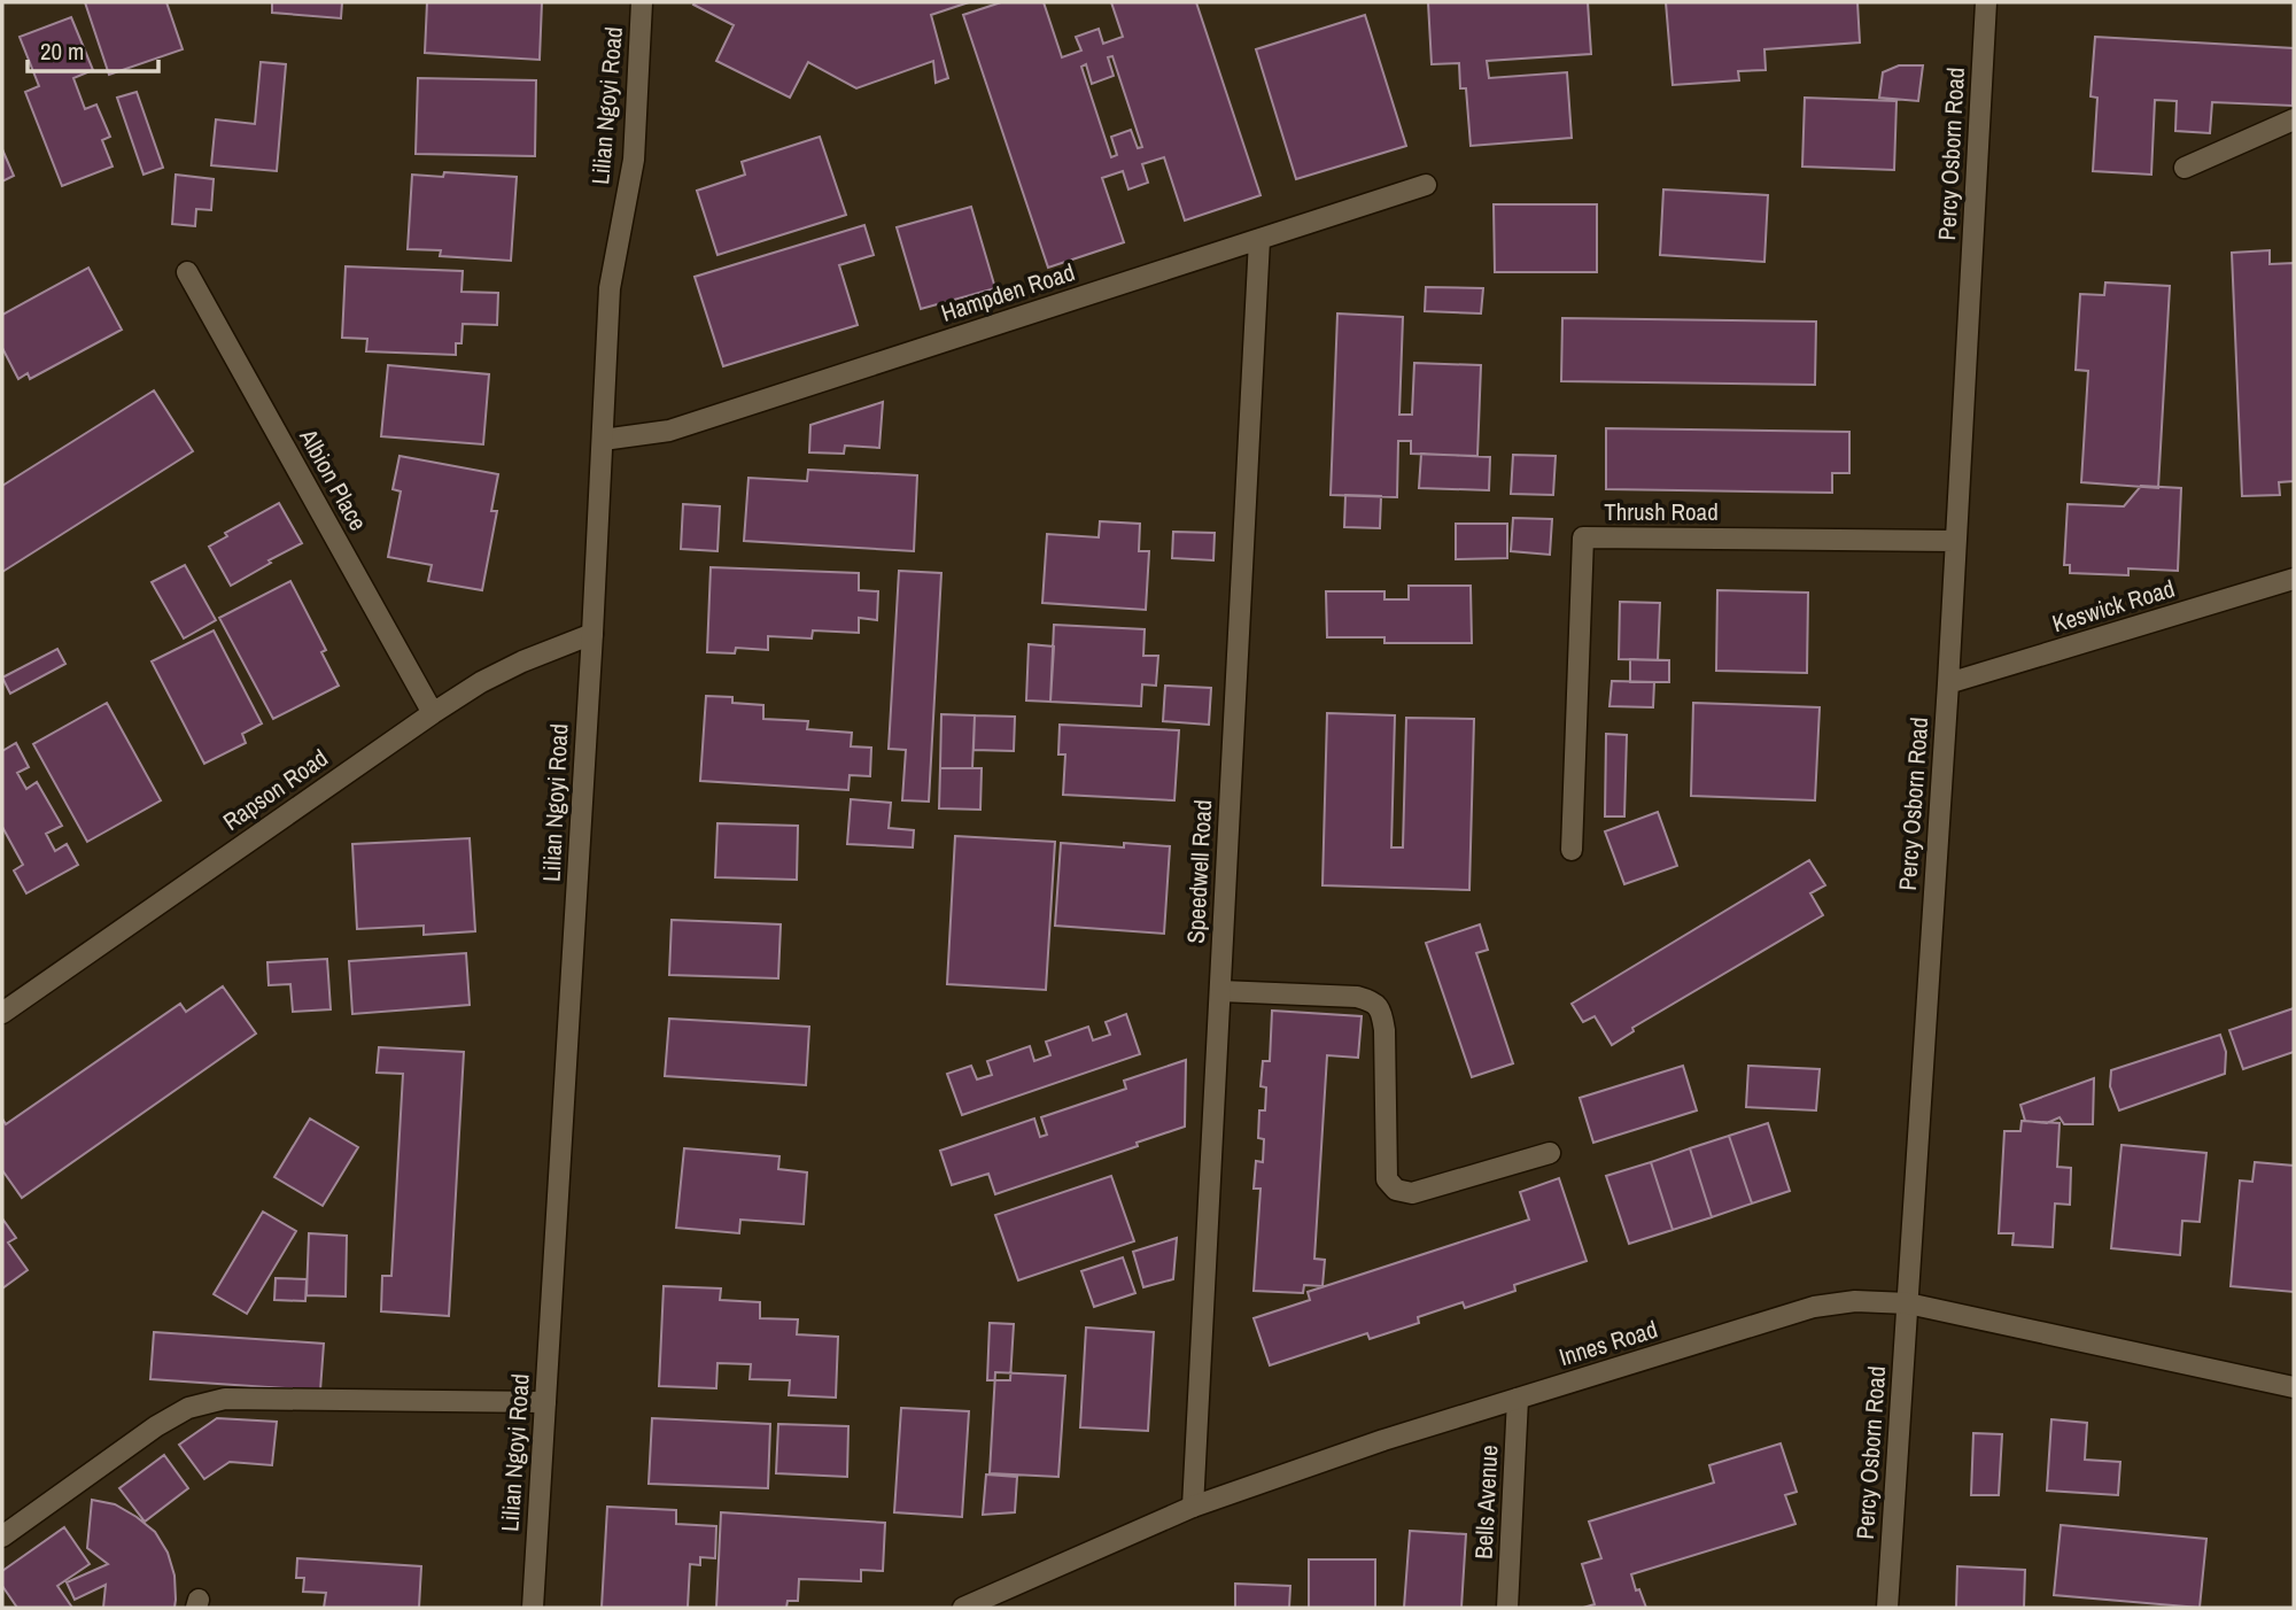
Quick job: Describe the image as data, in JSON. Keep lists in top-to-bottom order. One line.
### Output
{"streets":{"street":["Lilian Ngoyi Road","Percy Osborn Road","Hampden Road","Albion Place","Thrush Road","Keswick Road","Rapson Road","Speedwell Road","Innes Road","Bells Avenue"]},"crossings":[["Lilian Ngoyi Road","Hampden Road"],["Lilian Ngoyi Road","Rapson Road"],["Percy Osborn Road","Thrush Road"],["Percy Osborn Road","Keswick Road"],["Percy Osborn Road","Innes Road"],["Hampden Road","Speedwell Road"],["Albion Place","Rapson Road"],["Speedwell Road","Innes Road"],["Innes Road","Bells Avenue"]],"scale_bar":"20 m"}
